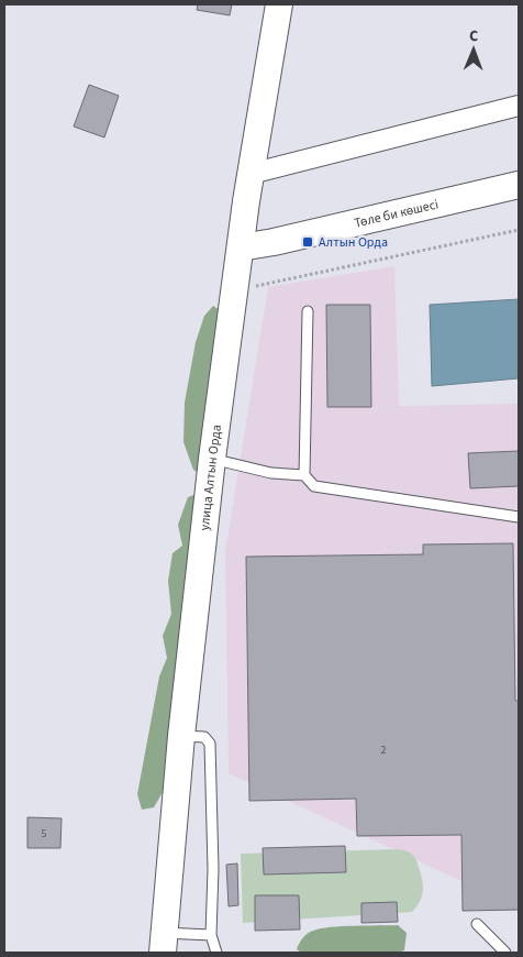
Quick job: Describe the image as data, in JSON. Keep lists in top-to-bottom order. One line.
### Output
{"streets":{"main road":["Төле би көшесі","улица Алтын Орда"]},"crossings":[["Төле би көшесі","улица Алтын Орда"]],"places":{"transit":["Алтын Орда"]},"house_numbers":["2","5"],"north":"top"}
